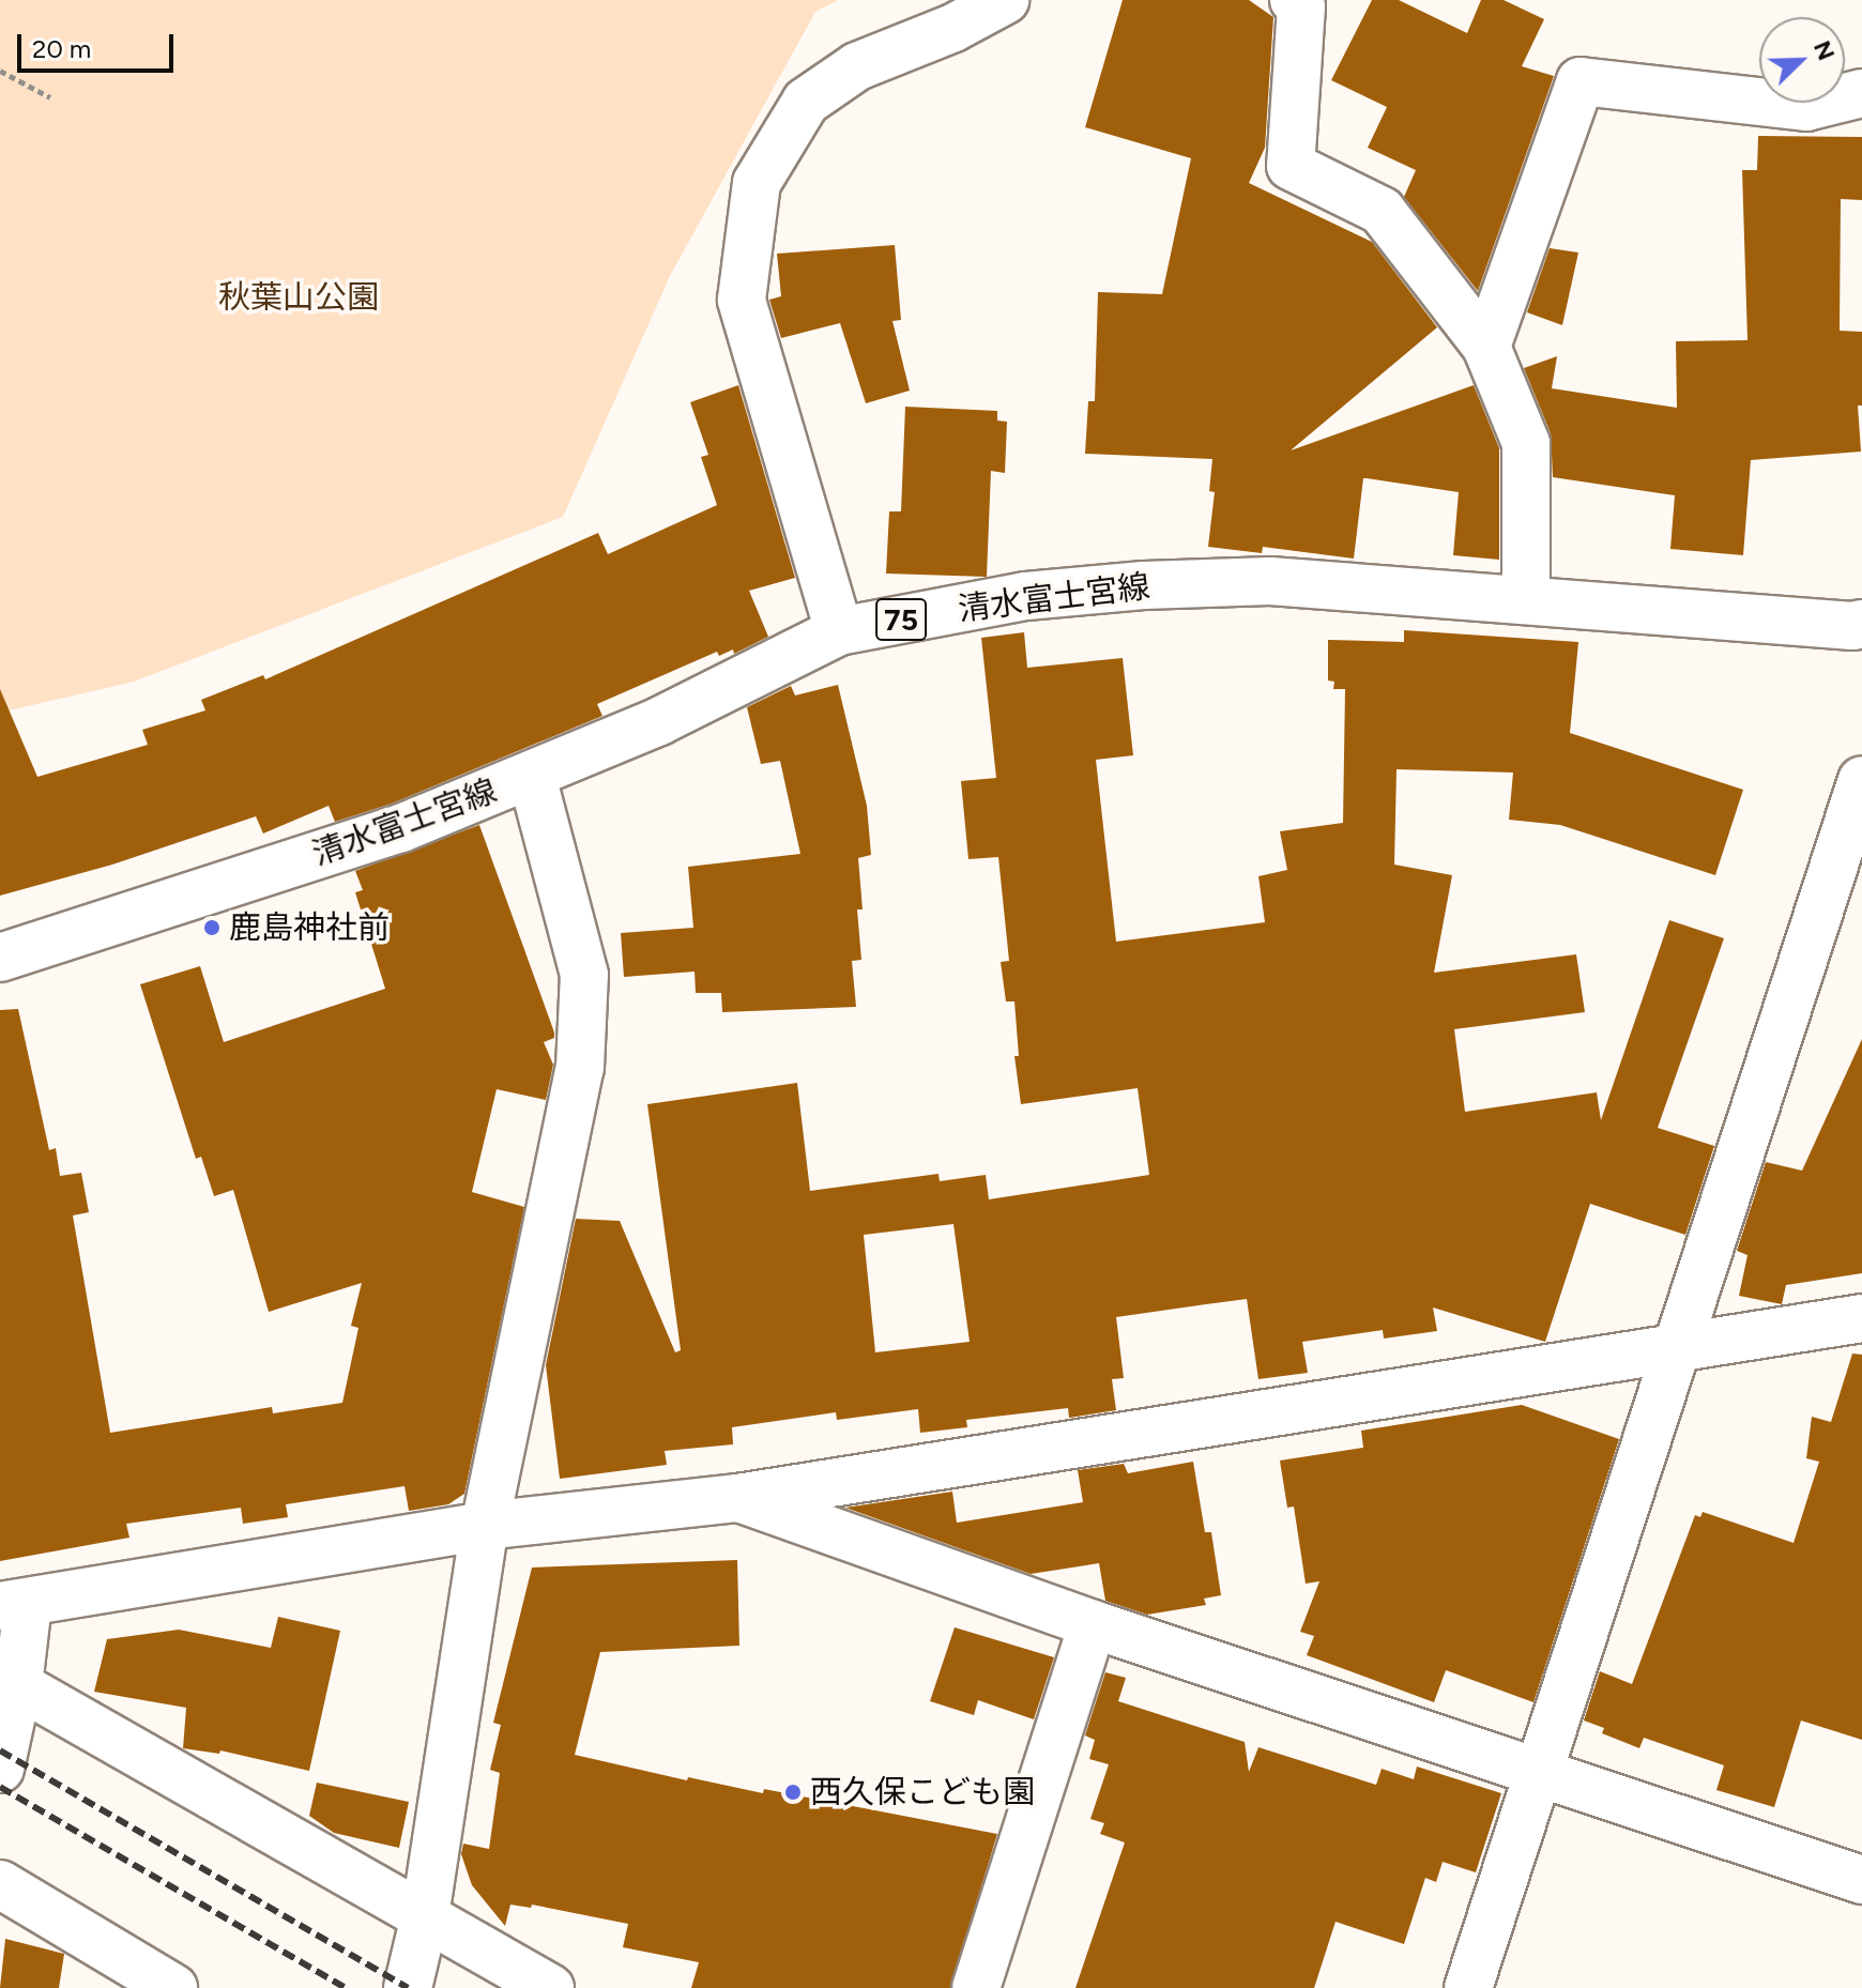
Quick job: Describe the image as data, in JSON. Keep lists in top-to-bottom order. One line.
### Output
{"streets":{"street":["清水富士宮線","75"]},"parks":["秋葉山公園"],"places":["鹿島神社前","西久保こども園"],"scale_bar":"20 m","north":"top right"}
